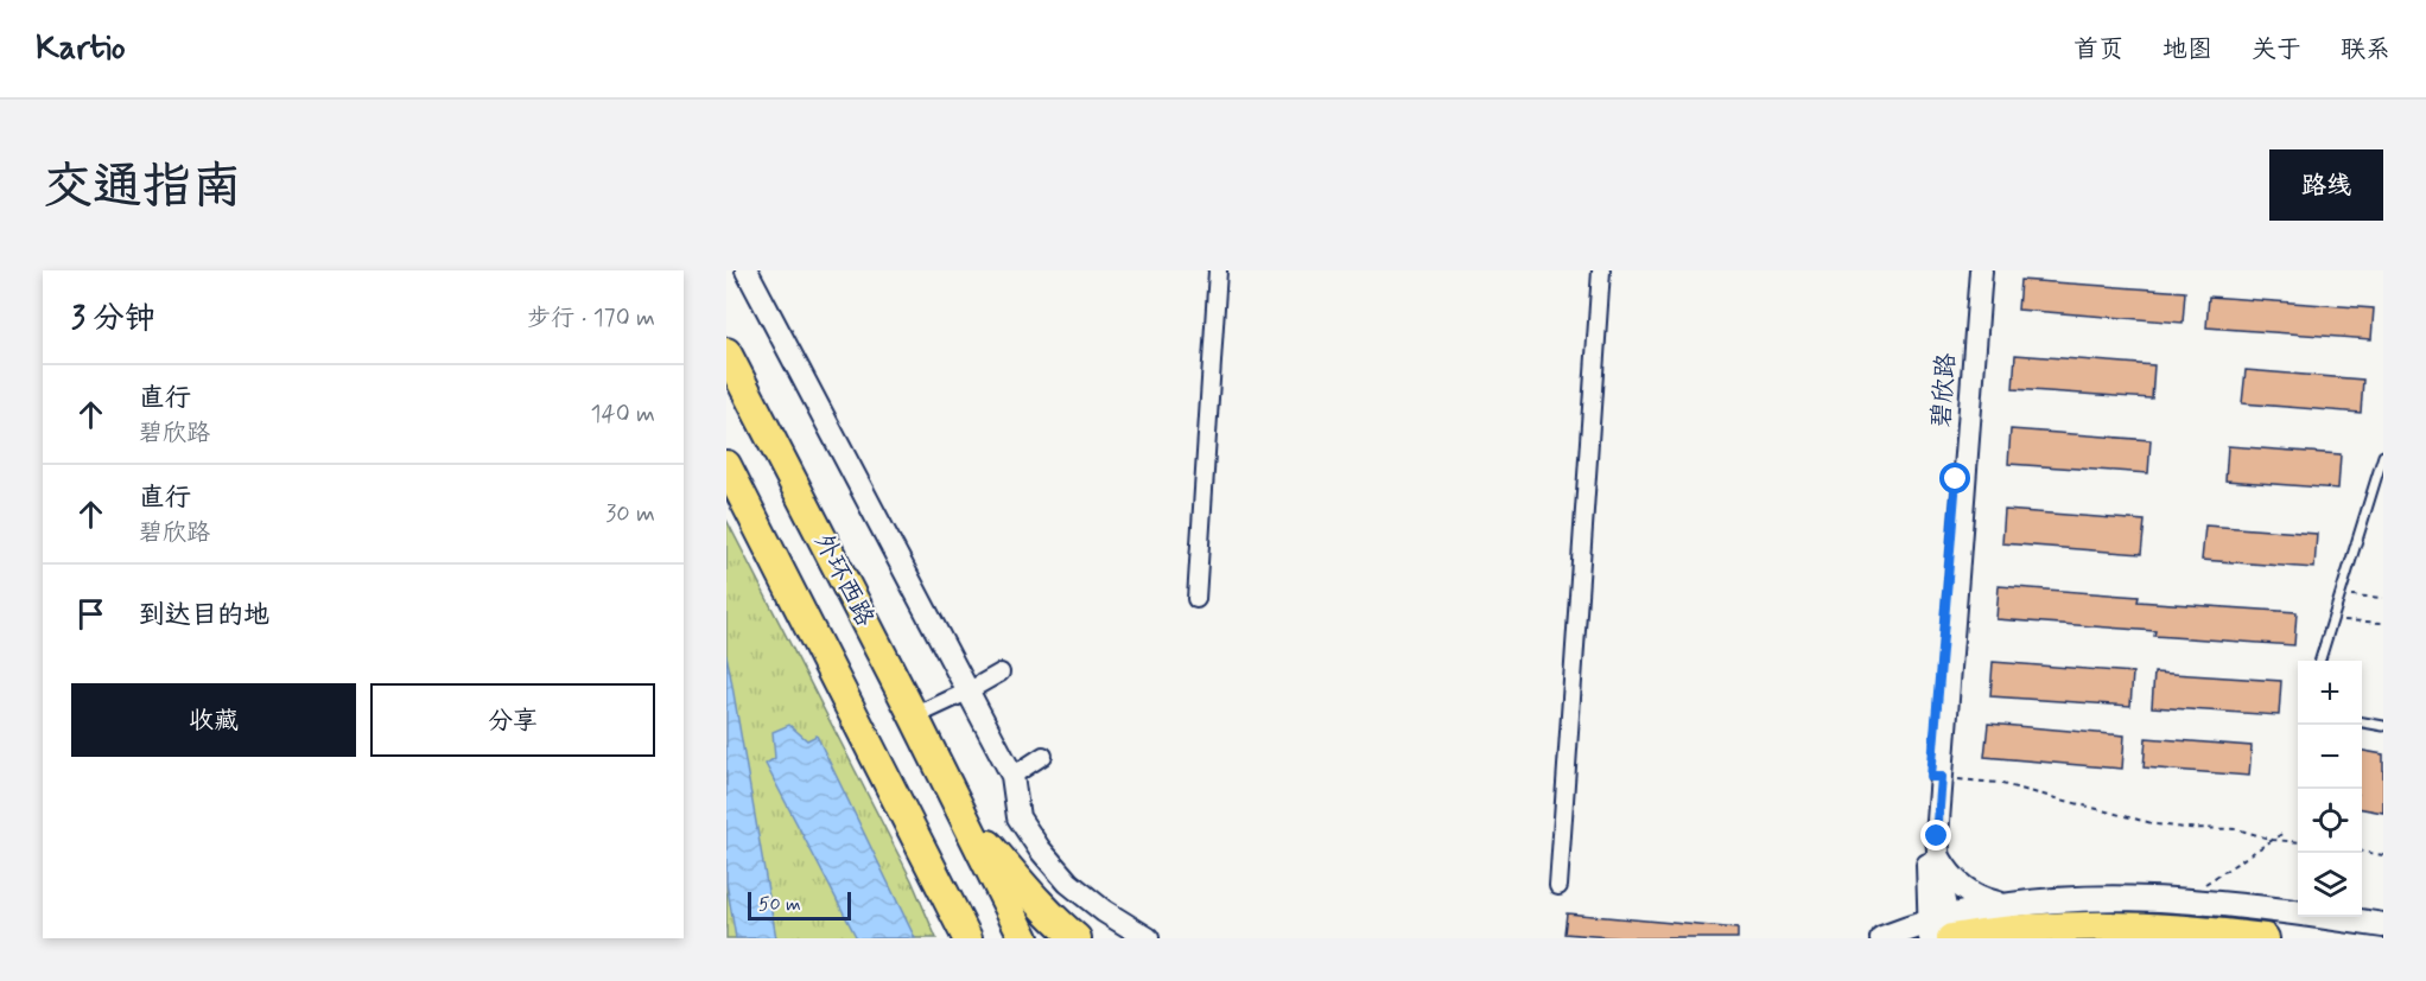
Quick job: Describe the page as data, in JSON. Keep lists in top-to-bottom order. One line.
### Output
{"streets":{"highway":["外环西路"],"street":["碧欣路"]},"scale_bar":"50 m","page":{"header":"Kartio","nav":["首页","地图","关于","联系"],"buttons":["路线",["收藏","分享"]],"title":"交通指南","heading":["3 分钟","步行 · 170 m"],"list":[["直行","碧欣路","140 m"],["直行","碧欣路","30 m"],"到达目的地"],"map_buttons":["+","−"],"scale":"50 m"}}
